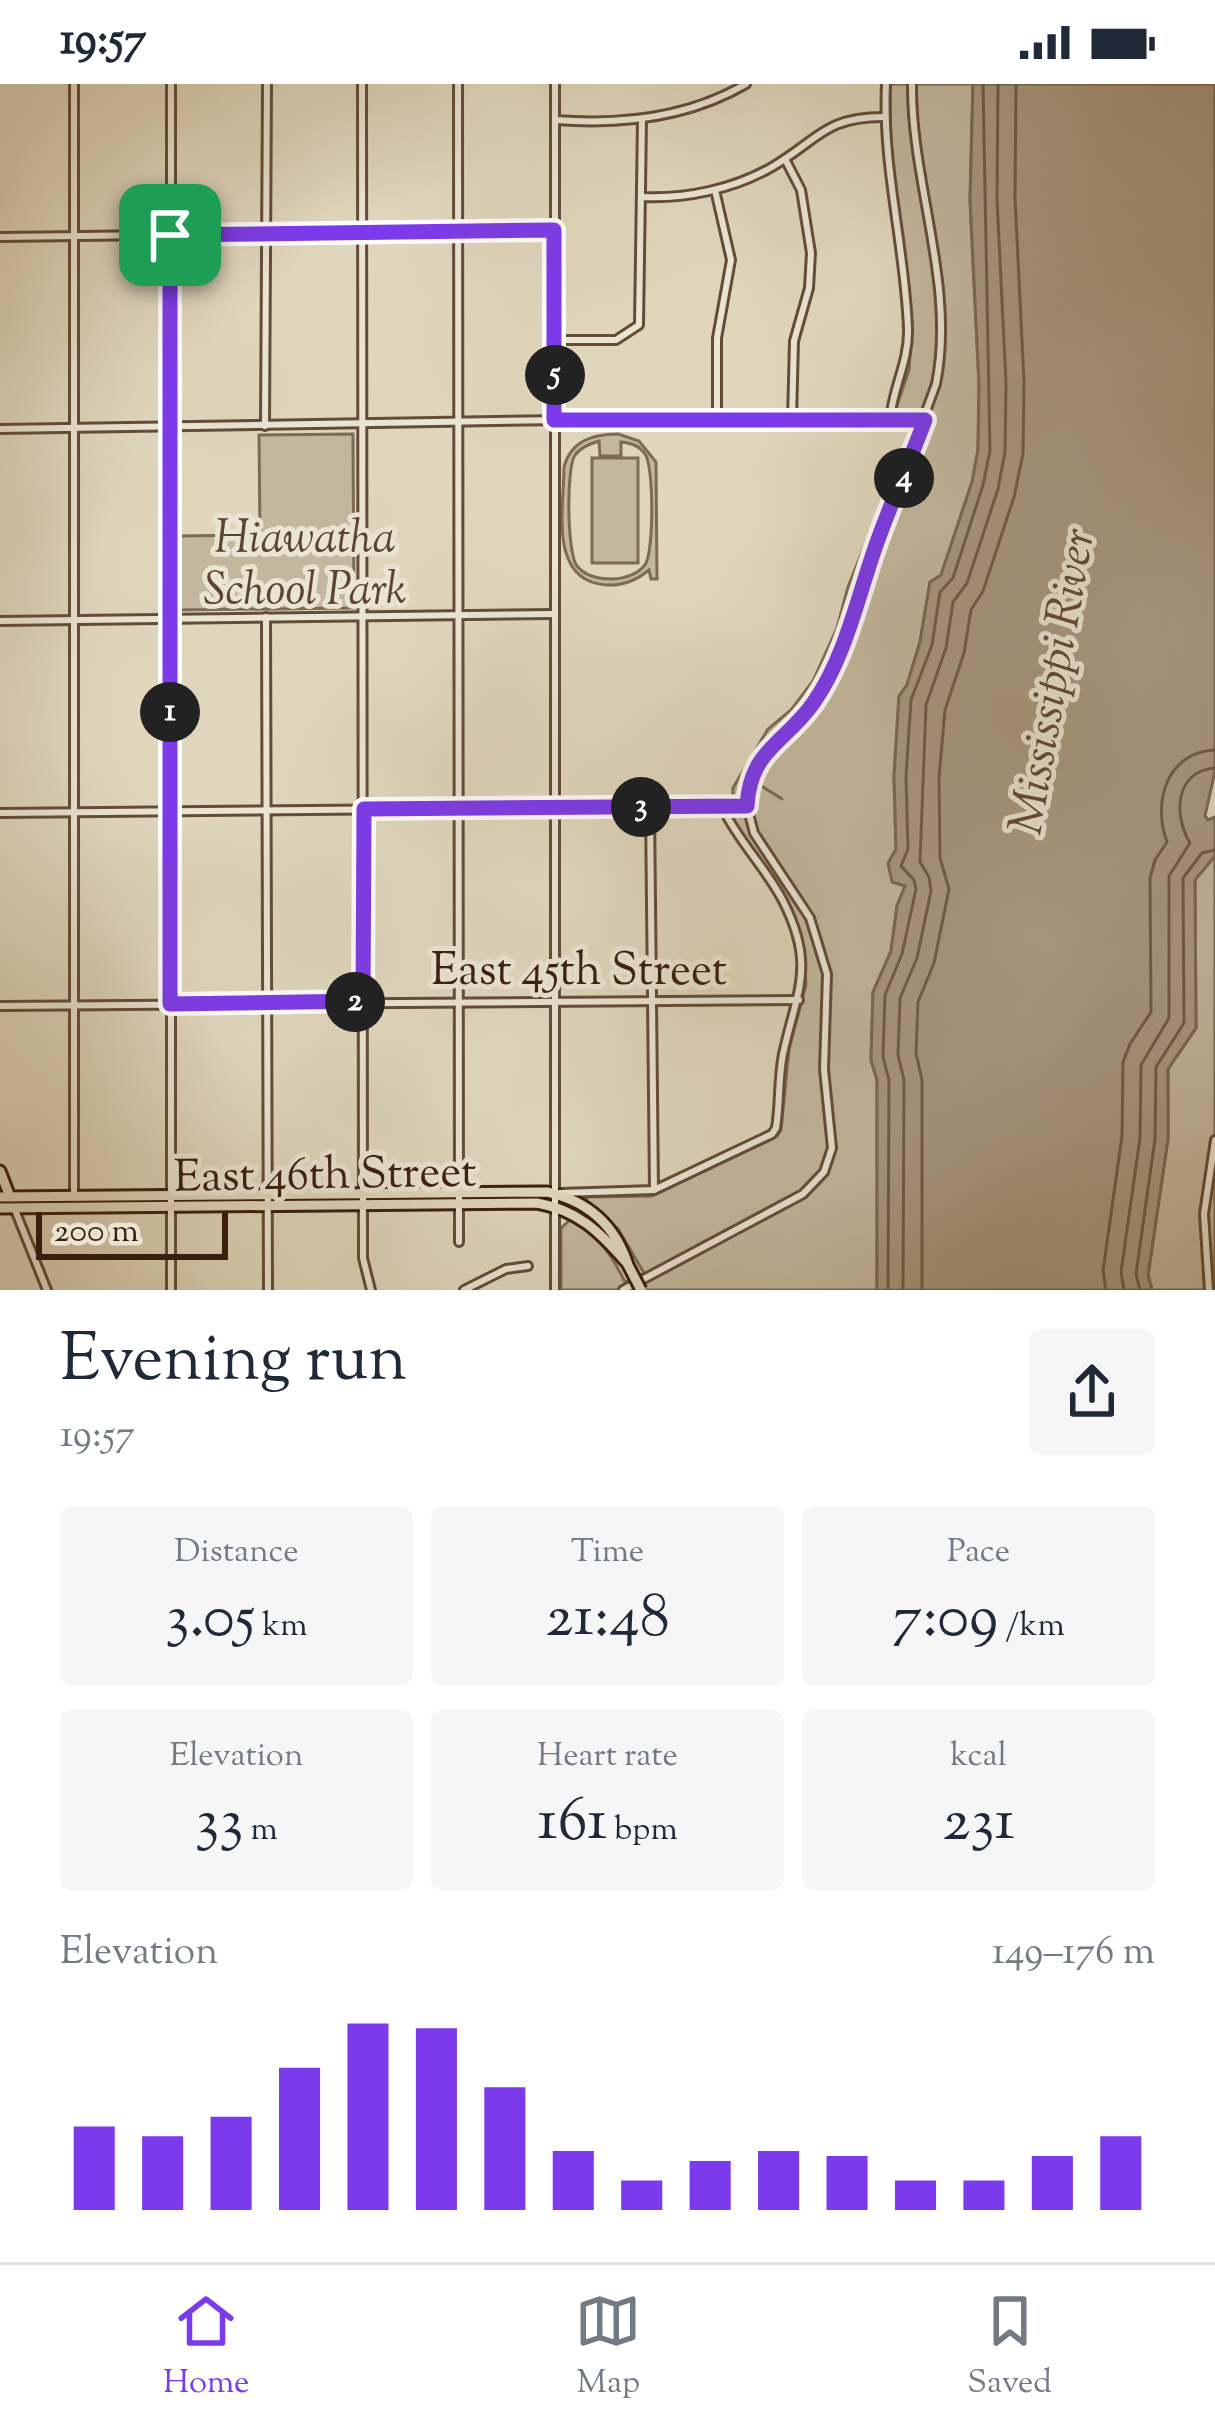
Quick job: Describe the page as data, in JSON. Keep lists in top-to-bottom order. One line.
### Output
{"streets":{"main road":["East 46th Street"],"street":["East 45th Street"]},"water":["Mississippi River"],"parks":["Hiawatha School Park"],"scale_bar":"200 m","page":{"status":"19:57","pins":["5","4","1","3","2"],"scale":"200 m","heading":["Evening run","19:57"],"stats":[["Distance","3.05 km"],["Time","21:48"],["Pace","7:09 /km"],["Elevation","33 m"],["Heart rate","161 bpm"],["kcal","231"]],"chart":["Elevation","149–176 m"],"tabs":["Home","Map","Saved"]}}
